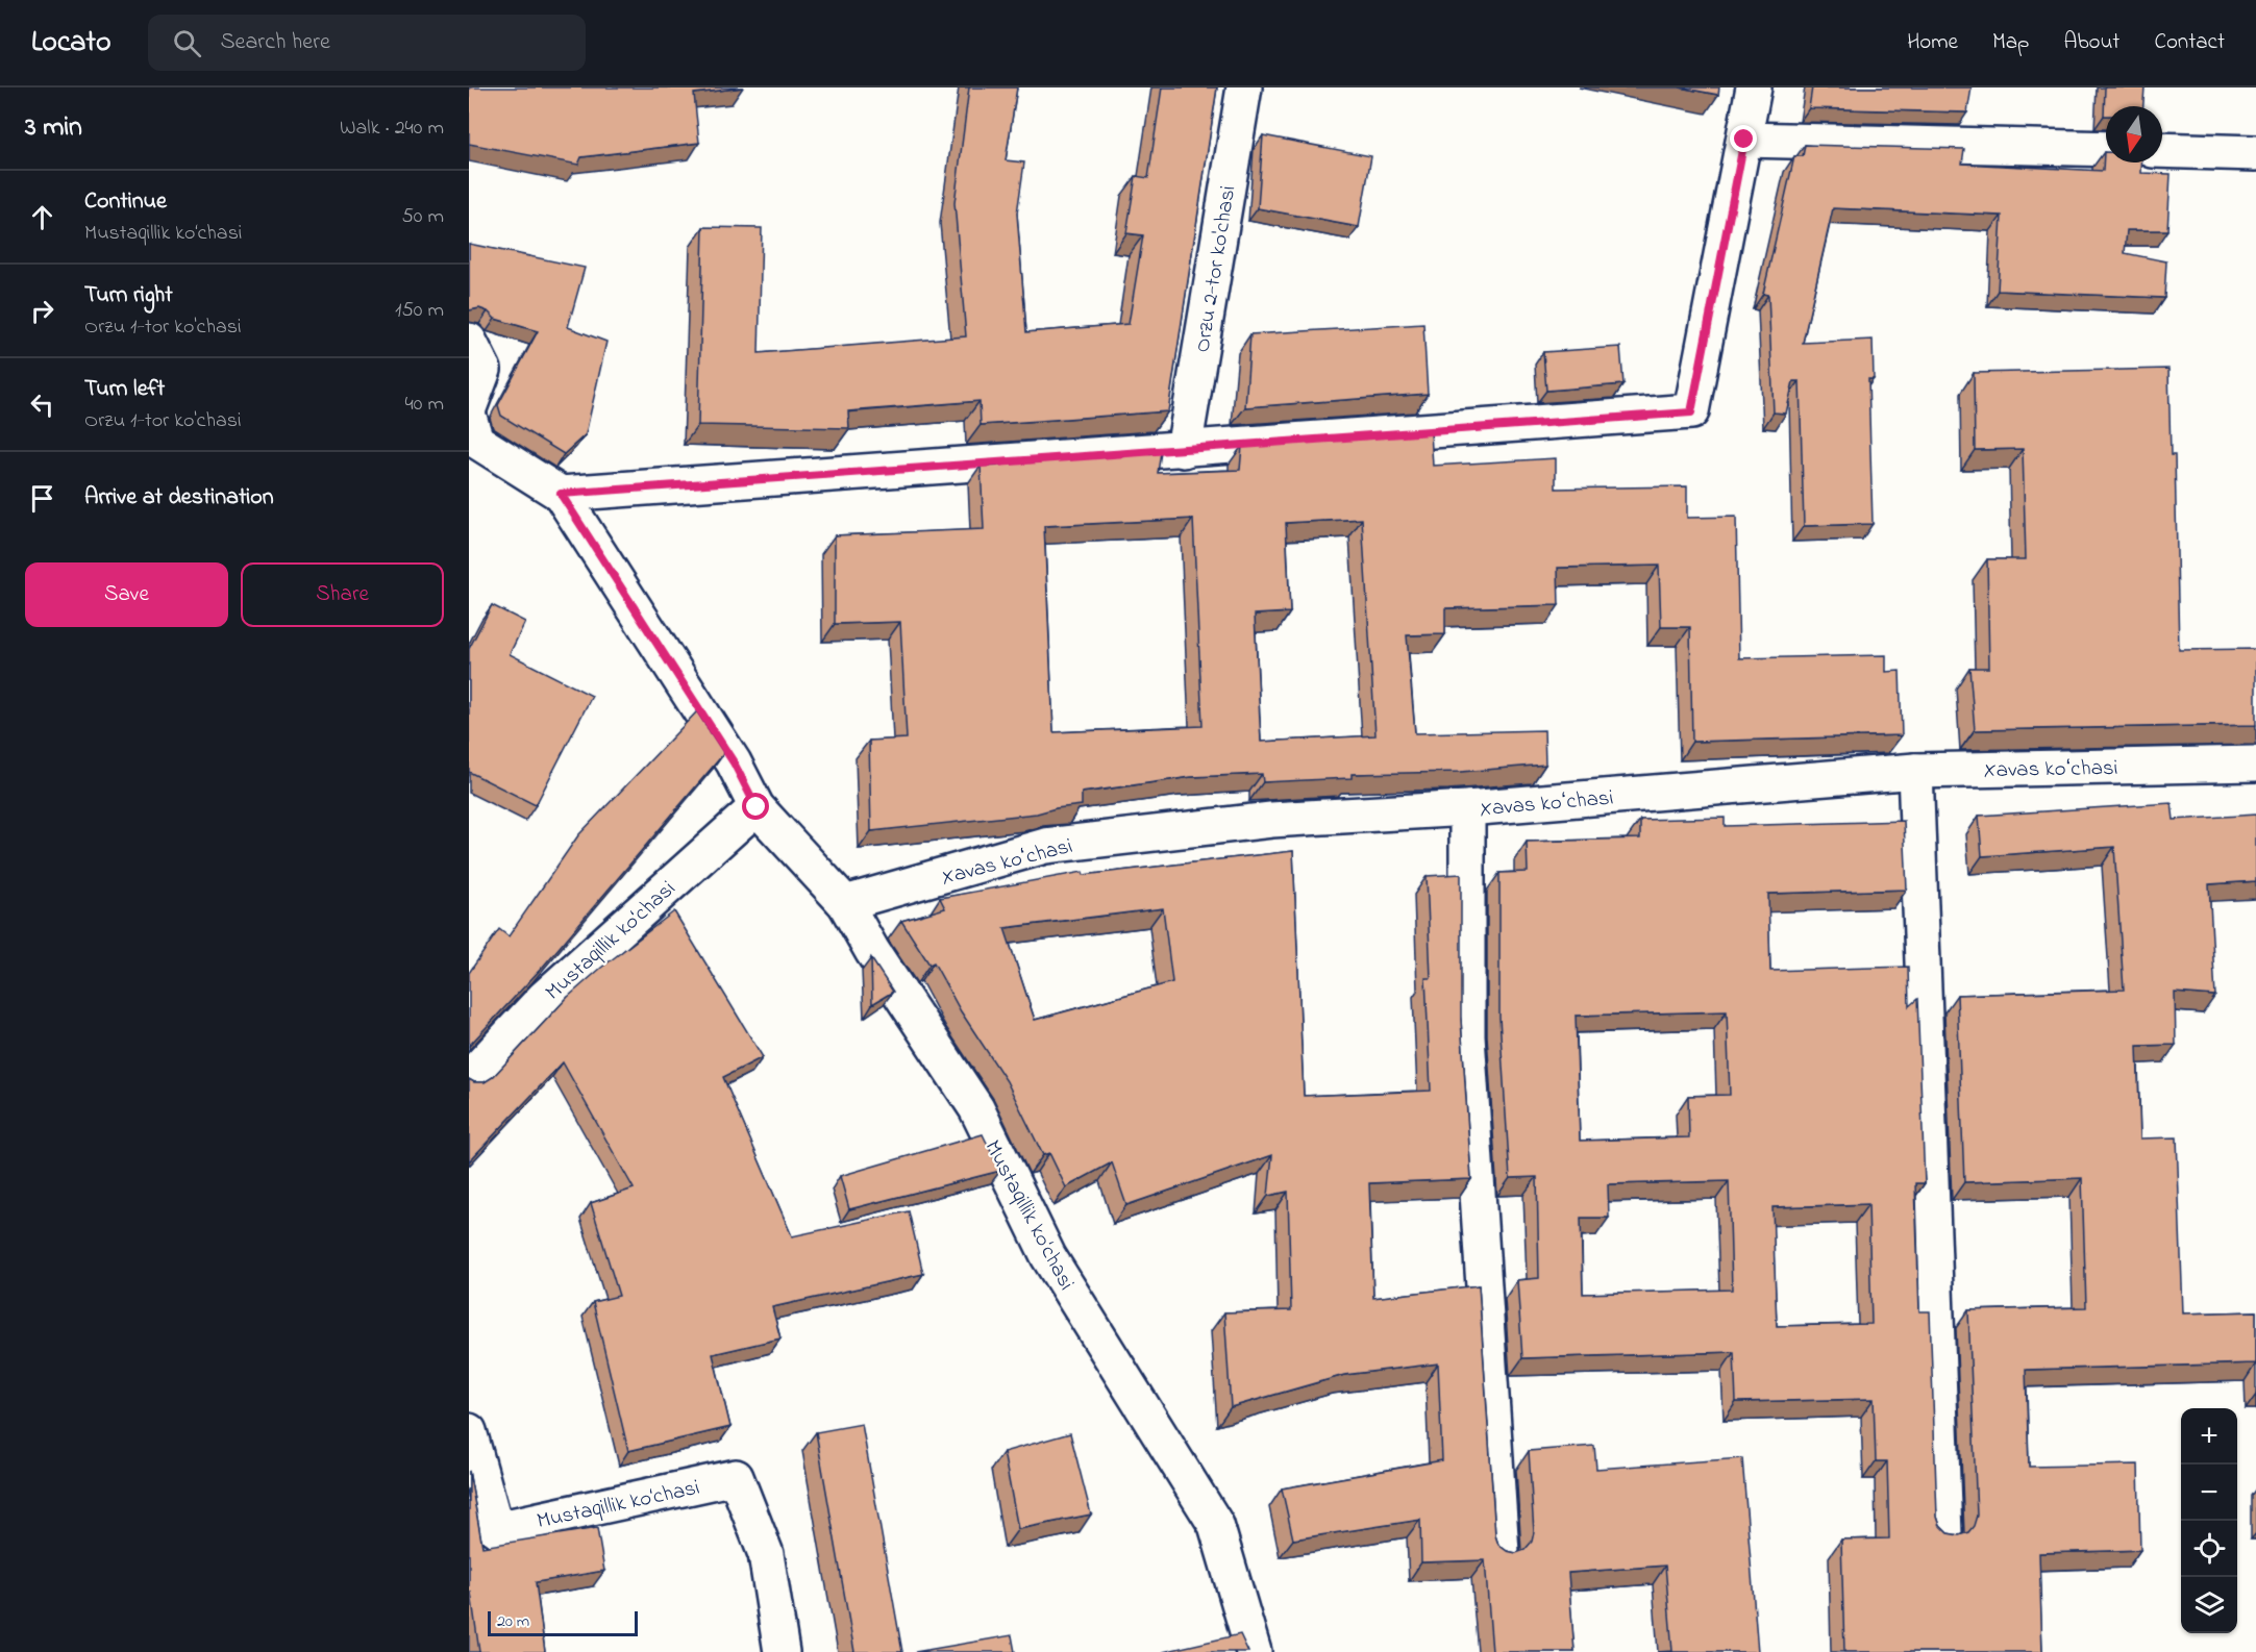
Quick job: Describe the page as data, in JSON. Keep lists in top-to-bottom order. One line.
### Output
{"streets":{"street":["Orzu 2-tor ko'chasi","Xavas koʻchasi","Mustaqillik ko‘chasi"]},"crossings":[["Xavas koʻchasi","Mustaqillik ko‘chasi"]],"scale_bar":"20 m","north":"bottom","page":{"header":"Locato","search":"Search here","nav":["Home","Map","About","Contact"],"heading":["3 min","Walk · 240 m"],"list":[["Continue","Mustaqillik ko‘chasi","50 m"],["Turn right","Orzu 1-tor ko'chasi","150 m"],["Turn left","Orzu 1-tor ko'chasi","40 m"],"Arrive at destination"],"buttons":["Save","Share"],"map_buttons":["+","−"],"scale":"20 m"}}
